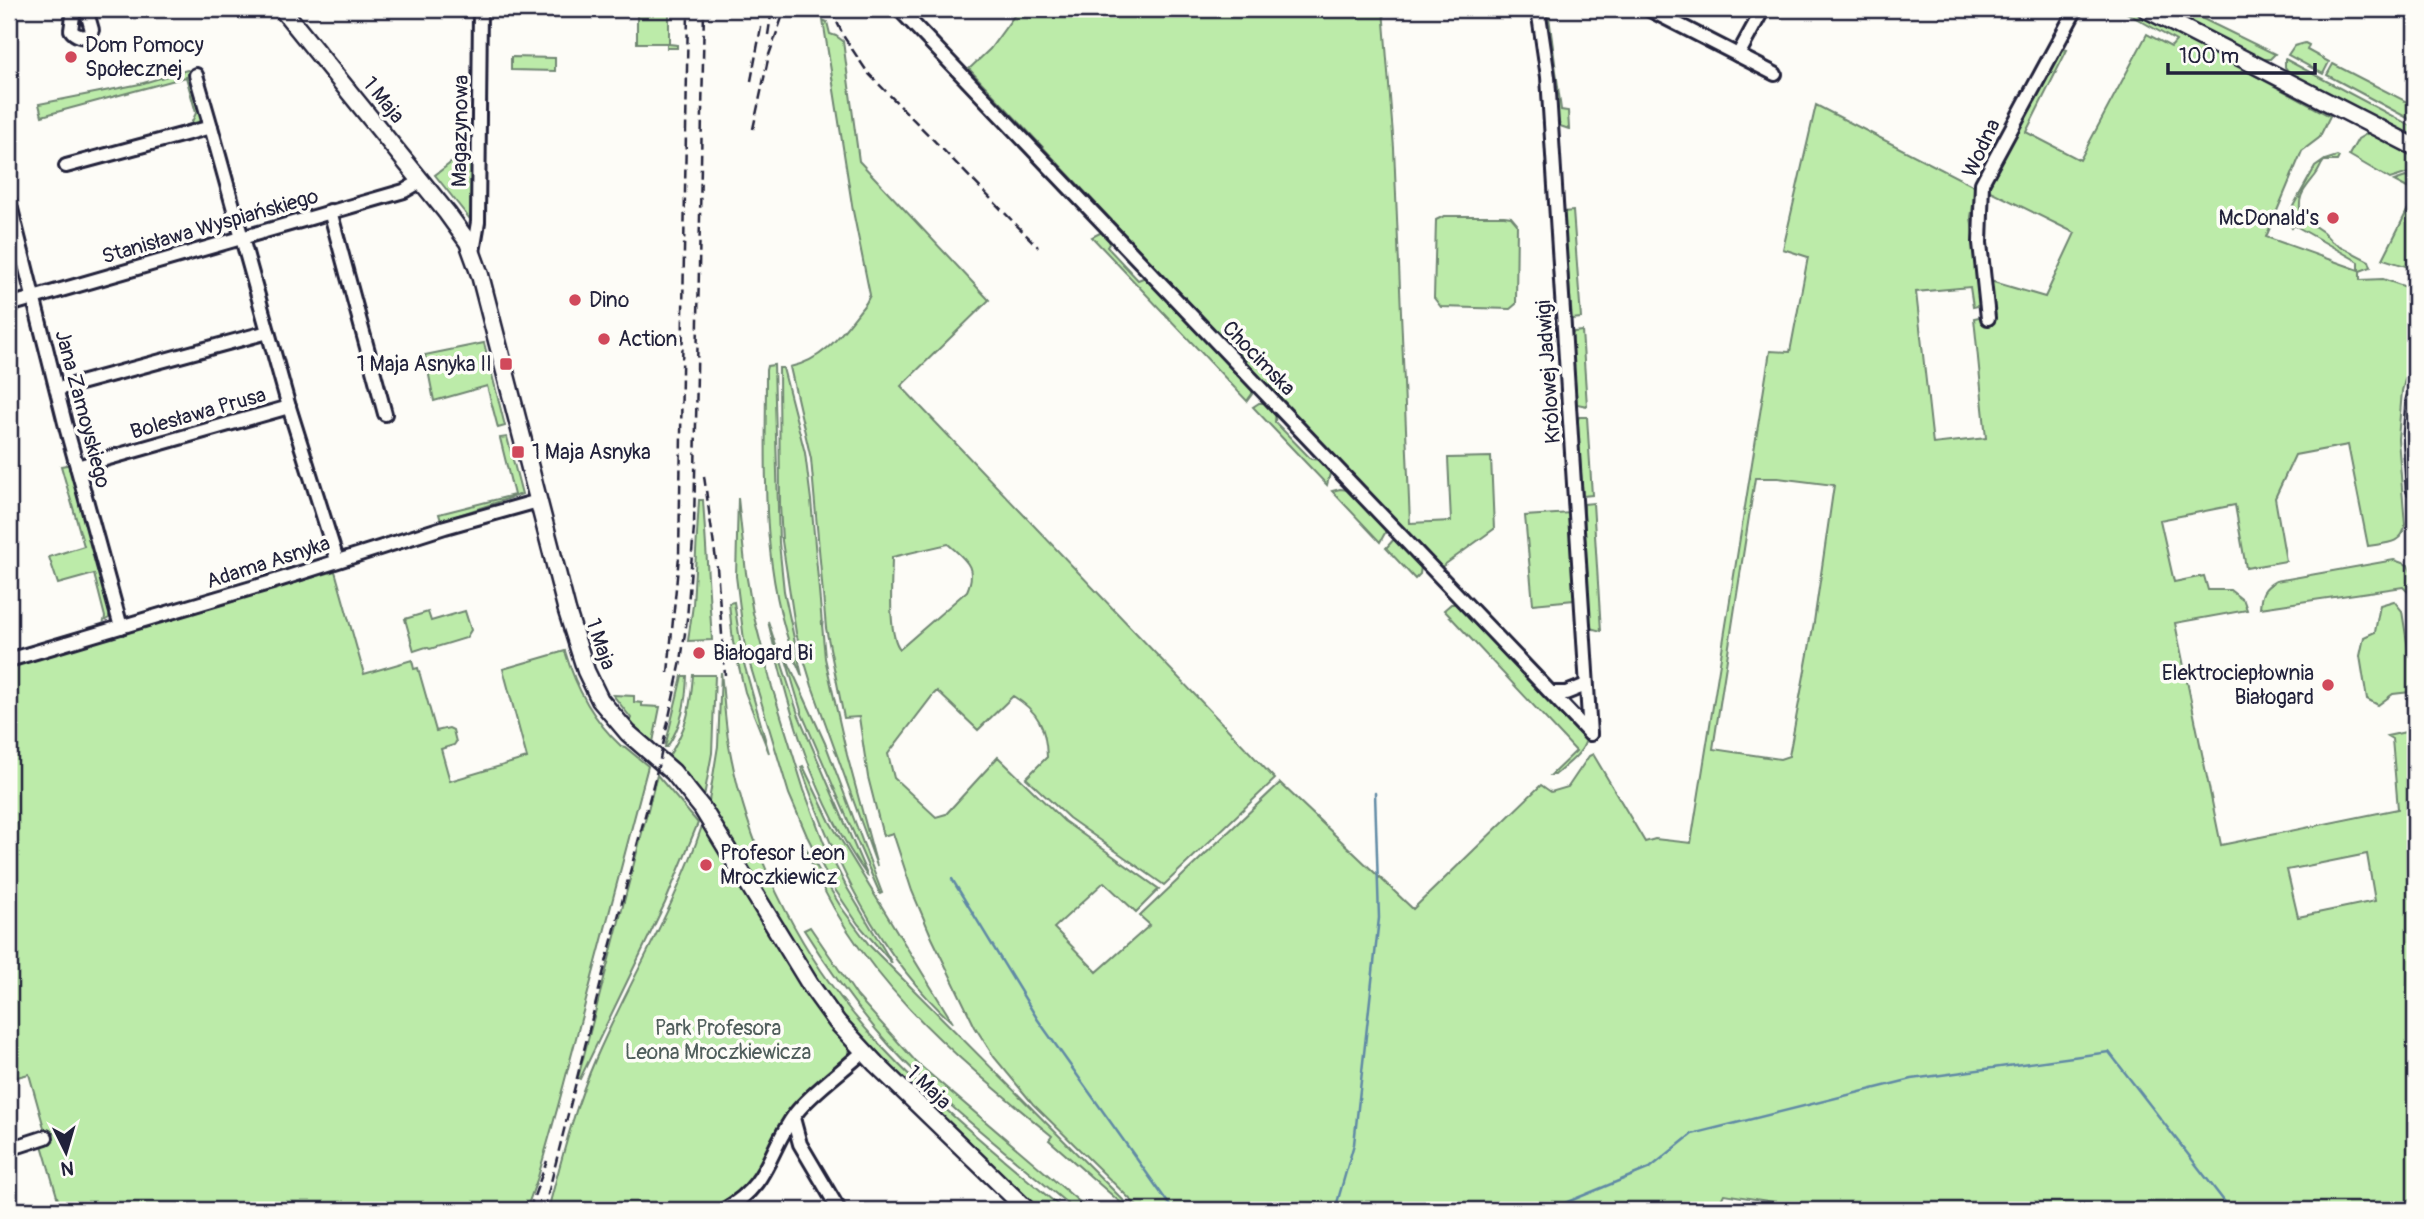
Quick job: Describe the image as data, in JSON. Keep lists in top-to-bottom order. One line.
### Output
{"streets":{"street":["1 Maja","Magazynowa","Wodna","Stanisława Wyspiańskiego","Chocimska","Królowej Jadwigi","Jana Zamoyskiego","Bolesława Prusa","Adama Asnyka"]},"crossings":[["1 Maja","Magazynowa"],["1 Maja","Stanisława Wyspiańskiego"],["1 Maja","Adama Asnyka"],["Stanisława Wyspiańskiego","Jana Zamoyskiego"],["Chocimska","Królowej Jadwigi"],["Jana Zamoyskiego","Bolesława Prusa"],["Jana Zamoyskiego","Adama Asnyka"]],"parks":["Park Profesora Leona Mroczkiewicza"],"places":{"other":["Dom Pomocy Społecznej","McDonald's","Dino","Action","Białogard Bi","Elektrociepłownia Białogard","Profesor Leon Mroczkiewicz"],"transit":["1 Maja Asnyka II","1 Maja Asnyka"]},"scale_bar":"100 m","north":"bottom"}
